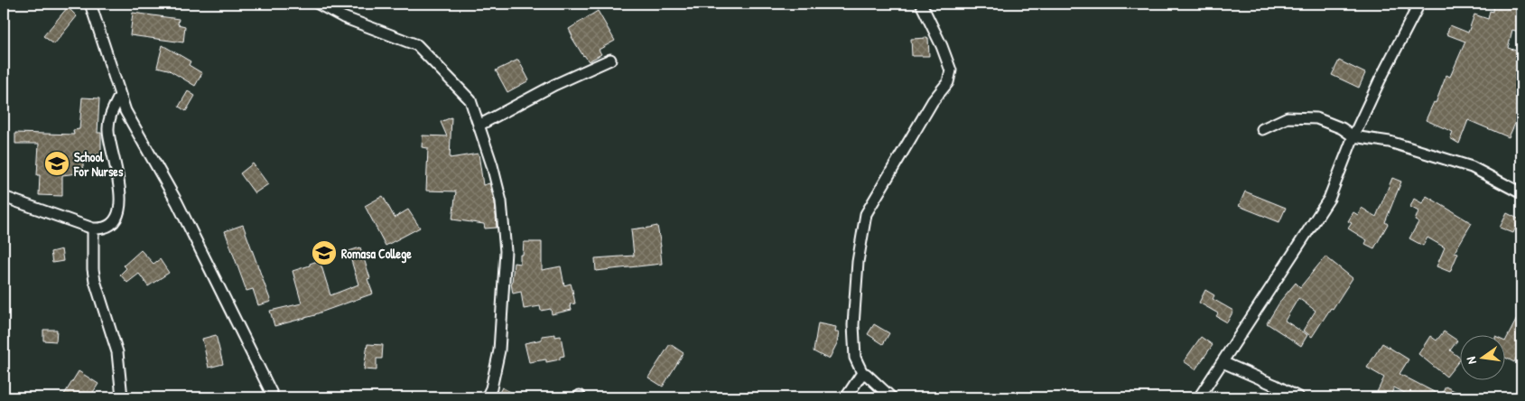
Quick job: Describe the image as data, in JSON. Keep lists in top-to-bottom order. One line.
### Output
{"places":{"school or university":["School For Nurses","Romasa College"]},"north":"left"}
